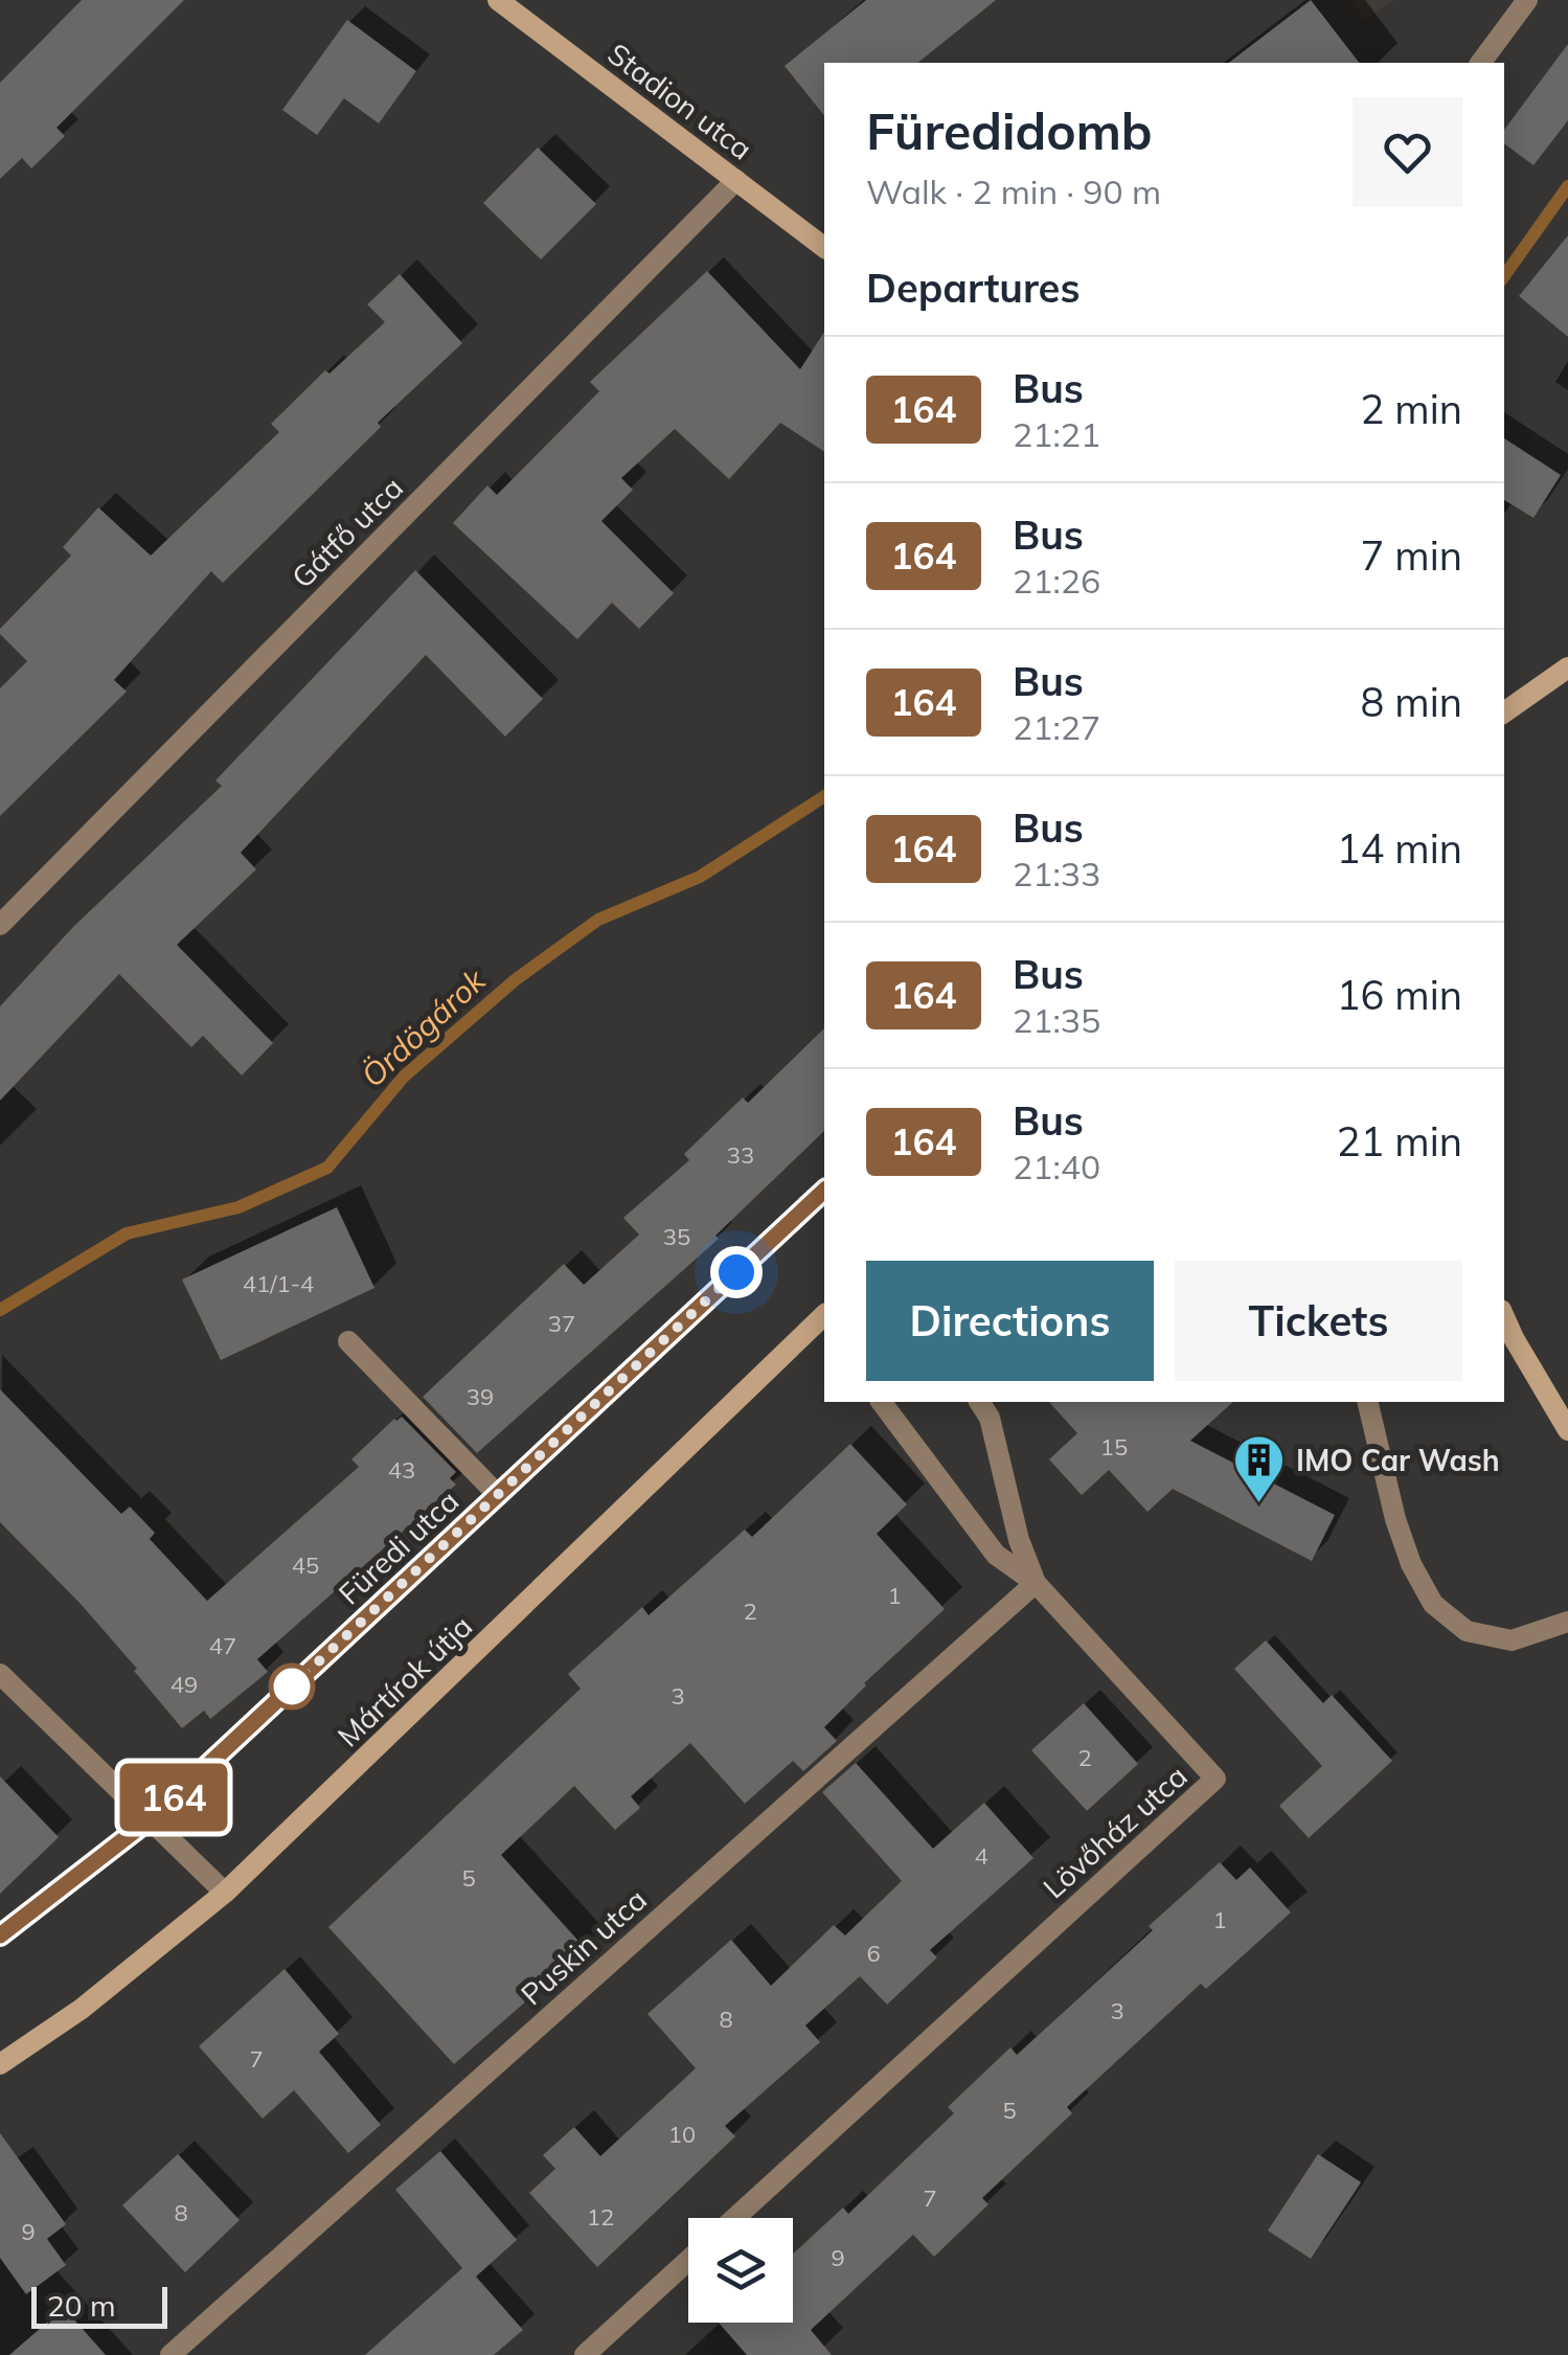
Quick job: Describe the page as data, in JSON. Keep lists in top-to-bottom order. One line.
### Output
{"streets":{"street":["Stadion utca","Gátfő utca","Füredi utca","Mártírok útja","Lövőház utca","Puskin utca"]},"crossings":[["Stadion utca","Gátfő utca"],["Lövőház utca","Puskin utca"]],"water":["Ördögárok"],"places":{"building":["IMO Car Wash"]},"lines":["bus line 164"],"house_numbers":["33","35","41/1-4","37","39","15","43","45","1","2","47","49","3","2","4","5","1","6","3","8","7","5","10","7","8","12","9","9"],"scale_bar":"20 m","page":{"on_map":"164","heading":[["Füredidomb","Walk · 2 min · 90 m"],"Departures"],"list":[{"mark":"164","name":"Bus","note":"21:21","value":"2 min"},{"mark":"164","name":"Bus","note":"21:26","value":"7 min"},{"mark":"164","name":"Bus","note":"21:27","value":"8 min"},{"mark":"164","name":"Bus","note":"21:33","value":"14 min"},{"mark":"164","name":"Bus","note":"21:35","value":"16 min"},{"mark":"164","name":"Bus","note":"21:40","value":"21 min"}],"buttons":["Directions","Tickets"],"scale":"20 m"}}
